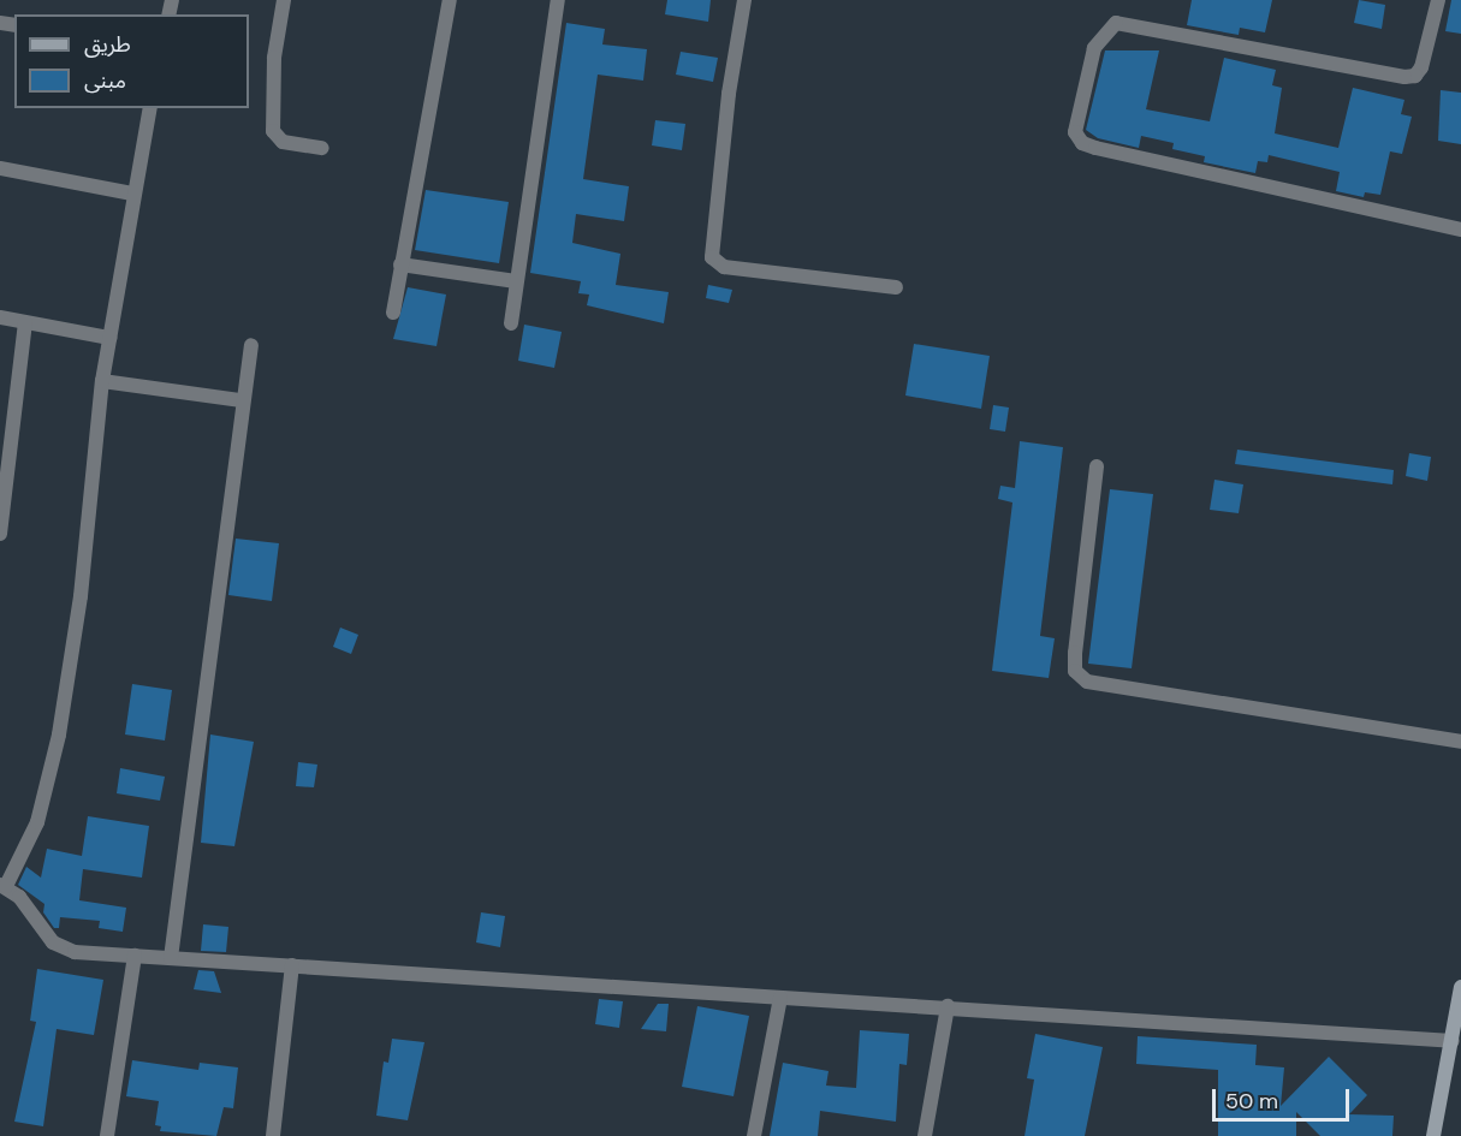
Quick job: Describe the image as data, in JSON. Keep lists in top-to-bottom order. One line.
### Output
{"legend":["طريق","مبنى"],"scale_bar":"50 m"}
